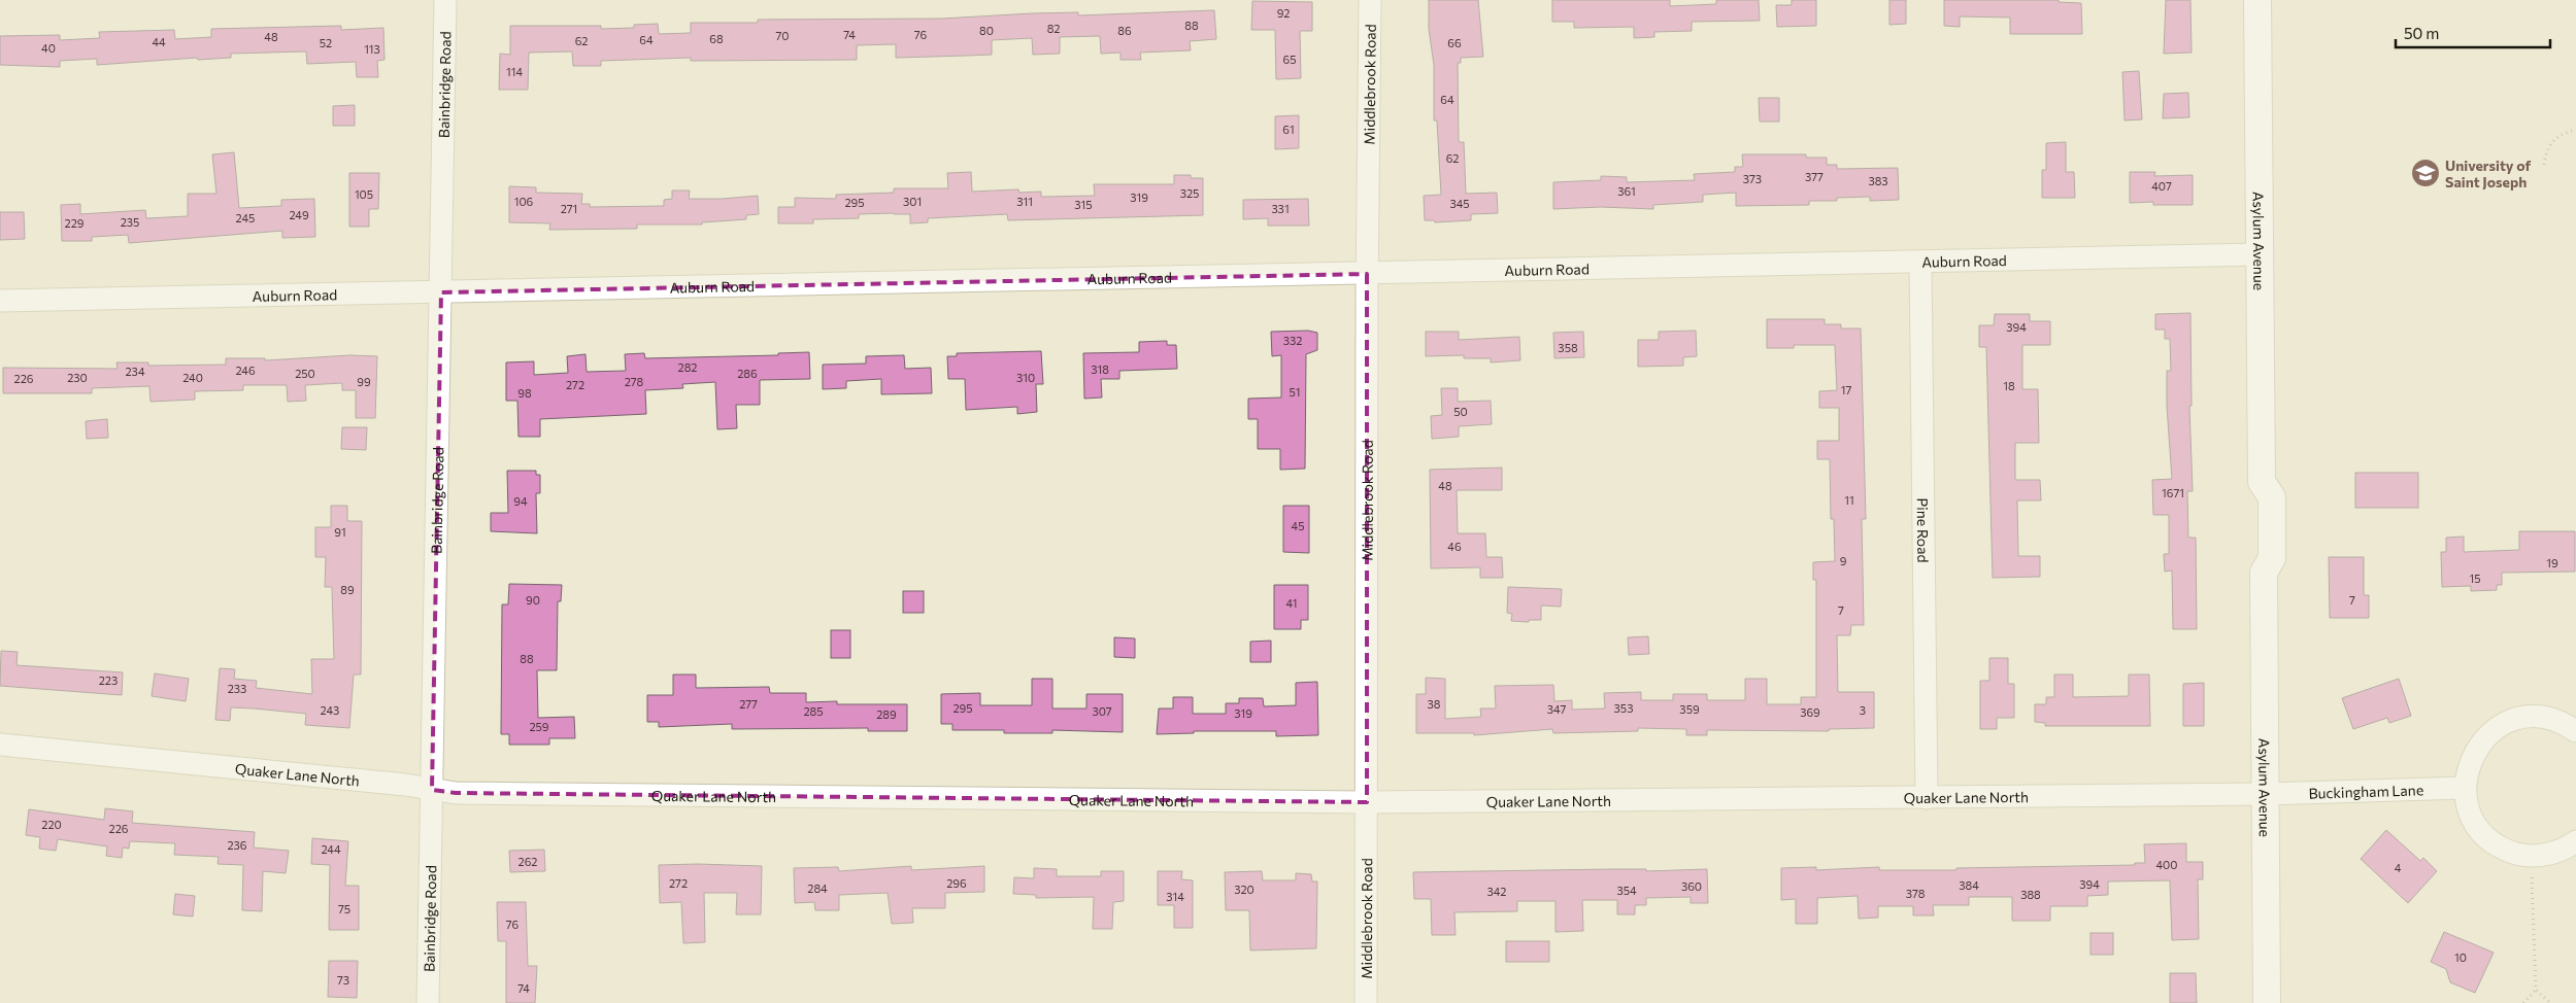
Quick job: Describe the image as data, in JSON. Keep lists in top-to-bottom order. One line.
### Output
{"streets":{"main road":["Asylum Avenue"],"street":["Bainbridge Road","Middlebrook Road","Auburn Road","Pine Road","Quaker Lane North","Buckingham Lane"]},"crossings":[["Bainbridge Road","Auburn Road"],["Bainbridge Road","Quaker Lane North"],["Middlebrook Road","Auburn Road"],["Middlebrook Road","Quaker Lane North"],["Asylum Avenue","Auburn Road"],["Asylum Avenue","Quaker Lane North"],["Asylum Avenue","Buckingham Lane"],["Auburn Road","Pine Road"],["Pine Road","Quaker Lane North"],["Quaker Lane North","Buckingham Lane"]],"places":{"school or university":["University of Saint Joseph"]},"house_numbers":["92","88","82","80","86","74","76","70","48","68","64","62","44","52","66","40","113","65","114","64","61","62","377","373","383","407","361","325","105","319","106","301","311","295","345","315","271","331","249","245","235","229","394","332","358","282","318","246","234","250","286","230","240","310","226","99","278","272","18","17","51","98","50","48","1671","11","94","45","91","46","9","19","15","89","90","7","41","7","88","223","233","277","38","295","353","347","359","243","3","285","307","369","319","289","259","220","226","236","244","262","400","4","272","296","394","384","360","284","320","354","342","378","388","314","75","76","10","73","74"],"scale_bar":"50 m"}
